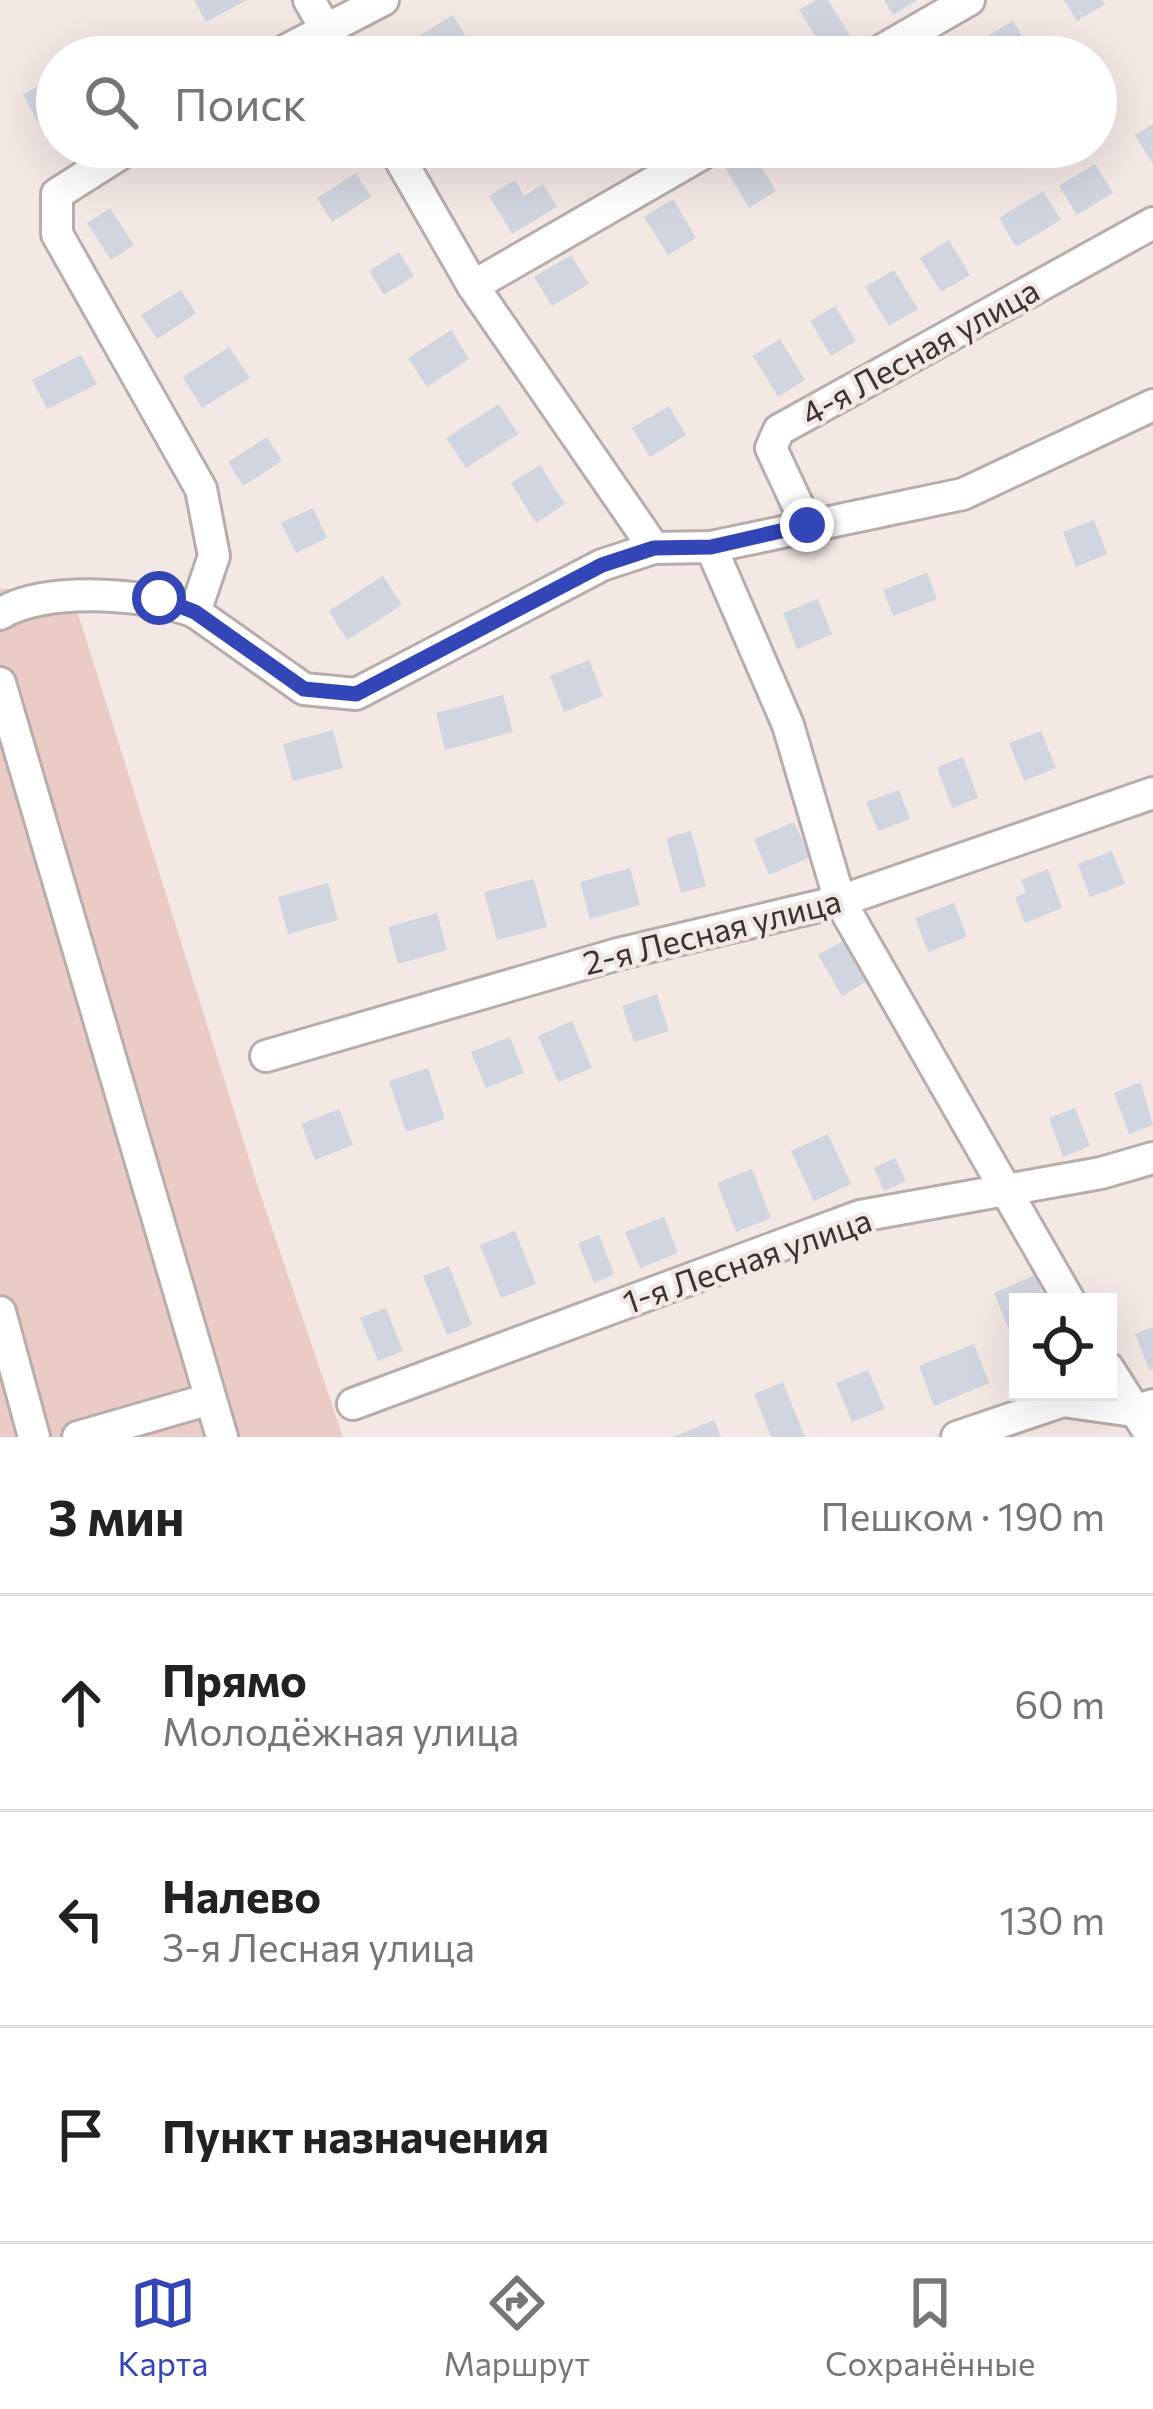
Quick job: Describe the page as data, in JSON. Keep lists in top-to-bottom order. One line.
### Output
{"streets":{"street":["4-я Лесная улица","2-я Лесная улица","1-я Лесная улица"]},"page":{"search":"Поиск","heading":["3 мин","Пешком · 190 m"],"list":[["Прямо","Молодёжная улица","60 m"],["Налево","3-я Лесная улица","130 m"],"Пункт назначения"],"nav":["Карта","Маршрут","Сохранённые"]}}
